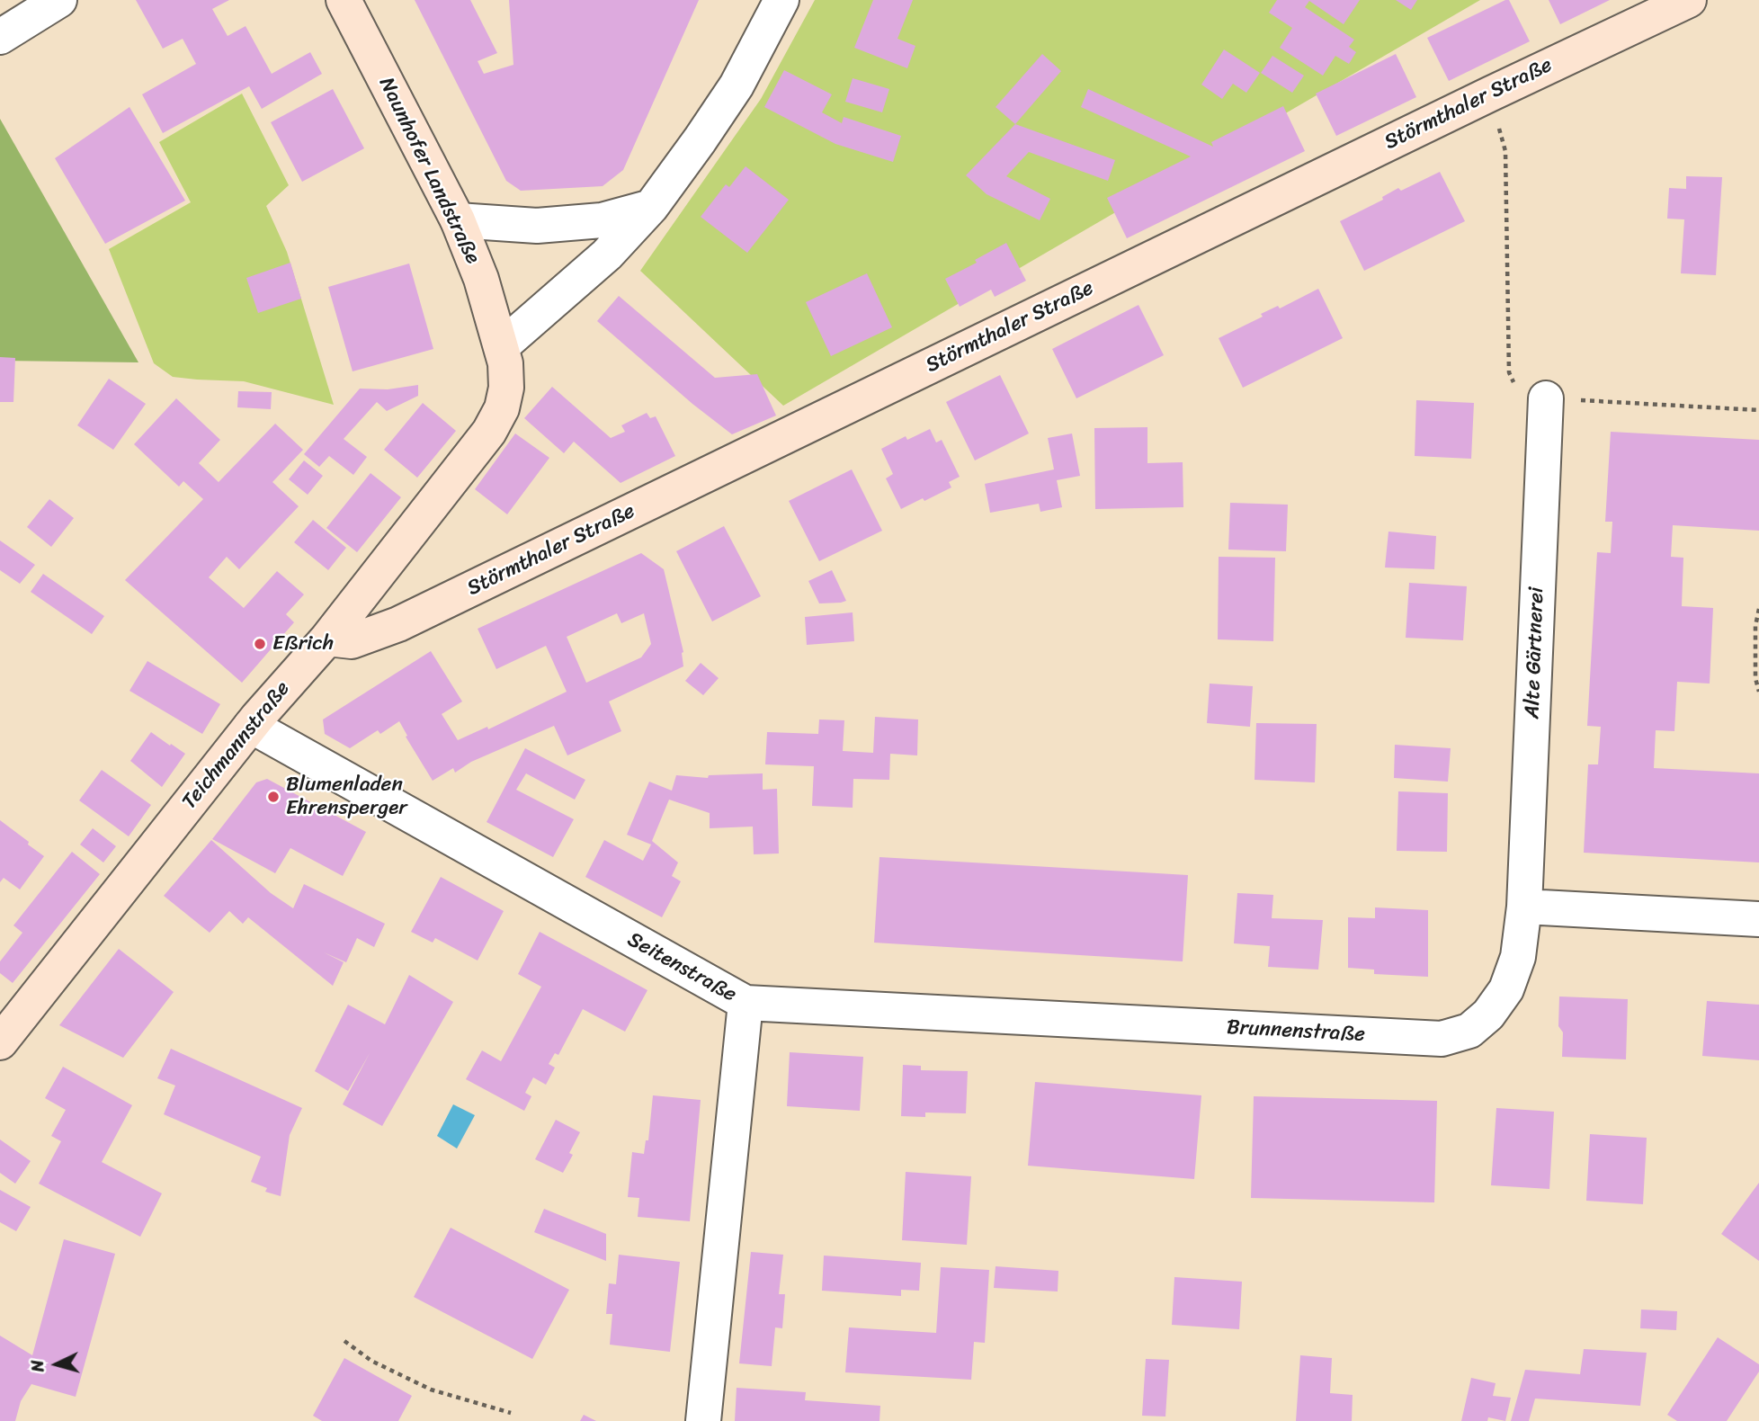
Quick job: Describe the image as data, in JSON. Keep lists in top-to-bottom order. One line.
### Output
{"streets":{"street":["Störmthaler Straße","Naunhofer Landstraße","Alte Gärtnerei","Teichmannstraße","Seitenstraße","Brunnenstraße"]},"crossings":[["Störmthaler Straße","Teichmannstraße"],["Naunhofer Landstraße","Teichmannstraße"],["Alte Gärtnerei","Brunnenstraße"],["Teichmannstraße","Seitenstraße"],["Seitenstraße","Brunnenstraße"]],"places":["Eßrich","Blumenladen Ehrensperger"],"north":"left"}
